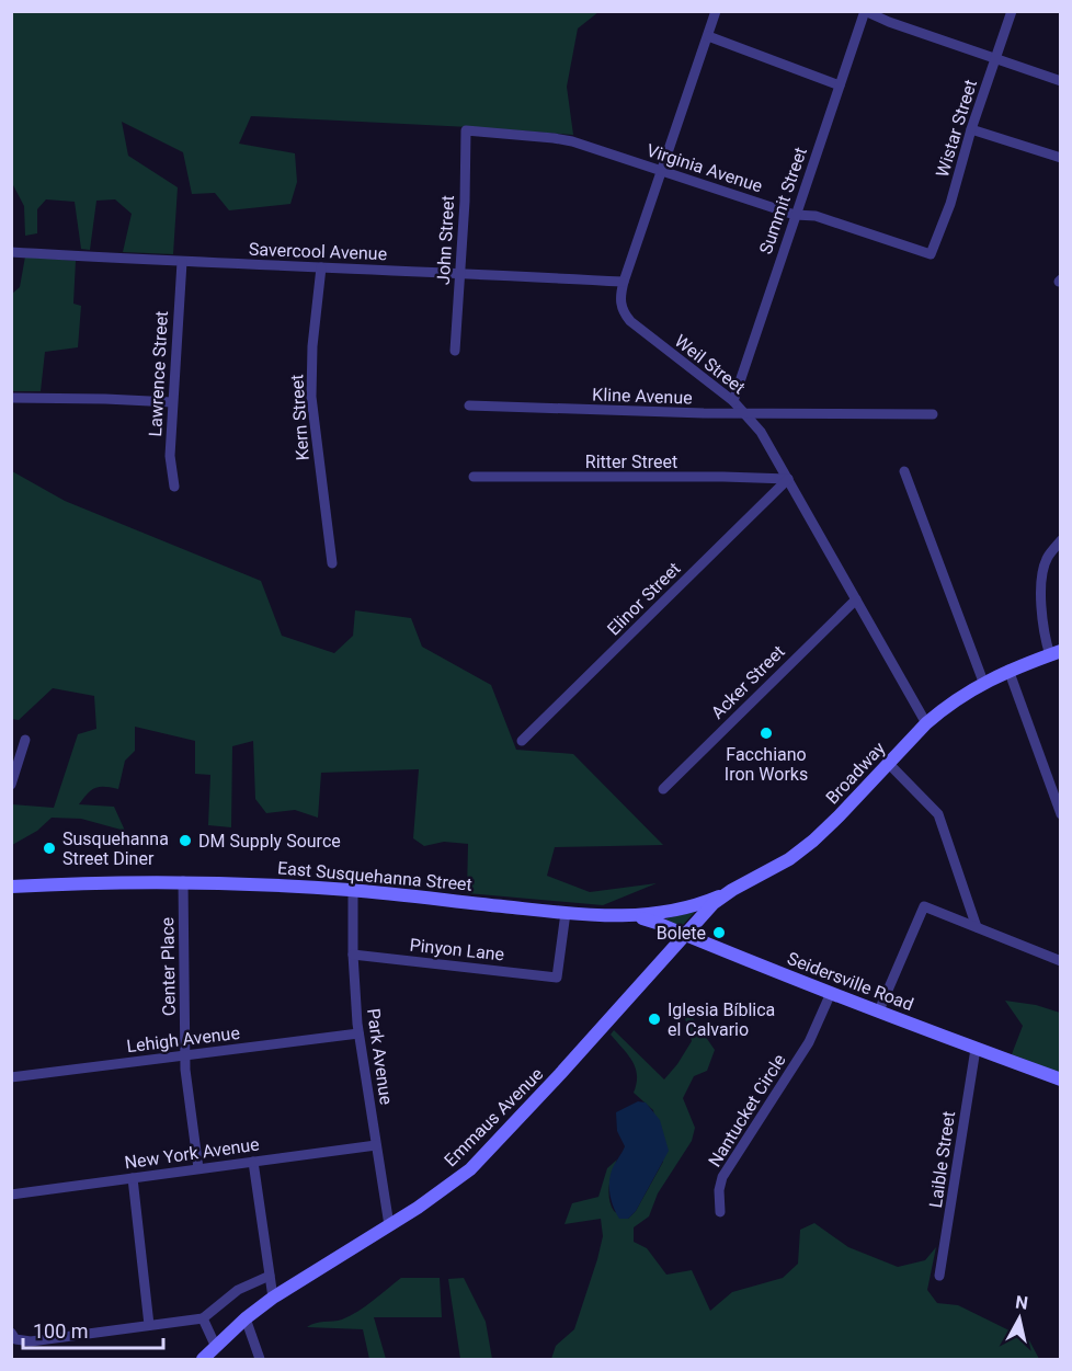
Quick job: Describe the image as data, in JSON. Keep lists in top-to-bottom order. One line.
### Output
{"streets":{"main road":["Broadway","East Susquehanna Street","Seidersville Road","Emmaus Avenue"],"street":["Wistar Street","Virginia Avenue","Summit Street","John Street","Savercool Avenue","Weil Street","Lawrence Street","Kline Avenue","Kern Street","Ritter Street","Elinor Street","Acker Street","Pinyon Lane","Center Place","Lehigh Avenue","Park Avenue","Nantucket Circle","New York Avenue","Laible Street"]},"crossings":[["Wistar Street","Virginia Avenue"],["Virginia Avenue","Summit Street"],["Virginia Avenue","John Street"],["Virginia Avenue","Weil Street"],["Summit Street","Weil Street"],["John Street","Savercool Avenue"],["Savercool Avenue","Weil Street"],["Savercool Avenue","Lawrence Street"],["Savercool Avenue","Kern Street"],["Weil Street","Kline Avenue"],["Weil Street","Ritter Street"],["Weil Street","Elinor Street"],["Weil Street","Acker Street"],["Weil Street","Broadway"],["Ritter Street","Elinor Street"],["Broadway","East Susquehanna Street"],["Broadway","Seidersville Road"],["Broadway","Emmaus Avenue"],["East Susquehanna Street","Pinyon Lane"],["East Susquehanna Street","Center Place"],["East Susquehanna Street","Seidersville Road"],["East Susquehanna Street","Park Avenue"],["Pinyon Lane","Park Avenue"],["Center Place","Lehigh Avenue"],["Center Place","New York Avenue"],["Seidersville Road","Nantucket Circle"],["Seidersville Road","Emmaus Avenue"],["Seidersville Road","Laible Street"],["Lehigh Avenue","Park Avenue"],["Park Avenue","Emmaus Avenue"],["Park Avenue","New York Avenue"]],"places":["Facchiano Iron Works","DM Supply Source","Susquehanna Street Diner","Bolete","Iglesia Bíblica el Calvario"],"scale_bar":"100 m","north":"top"}
